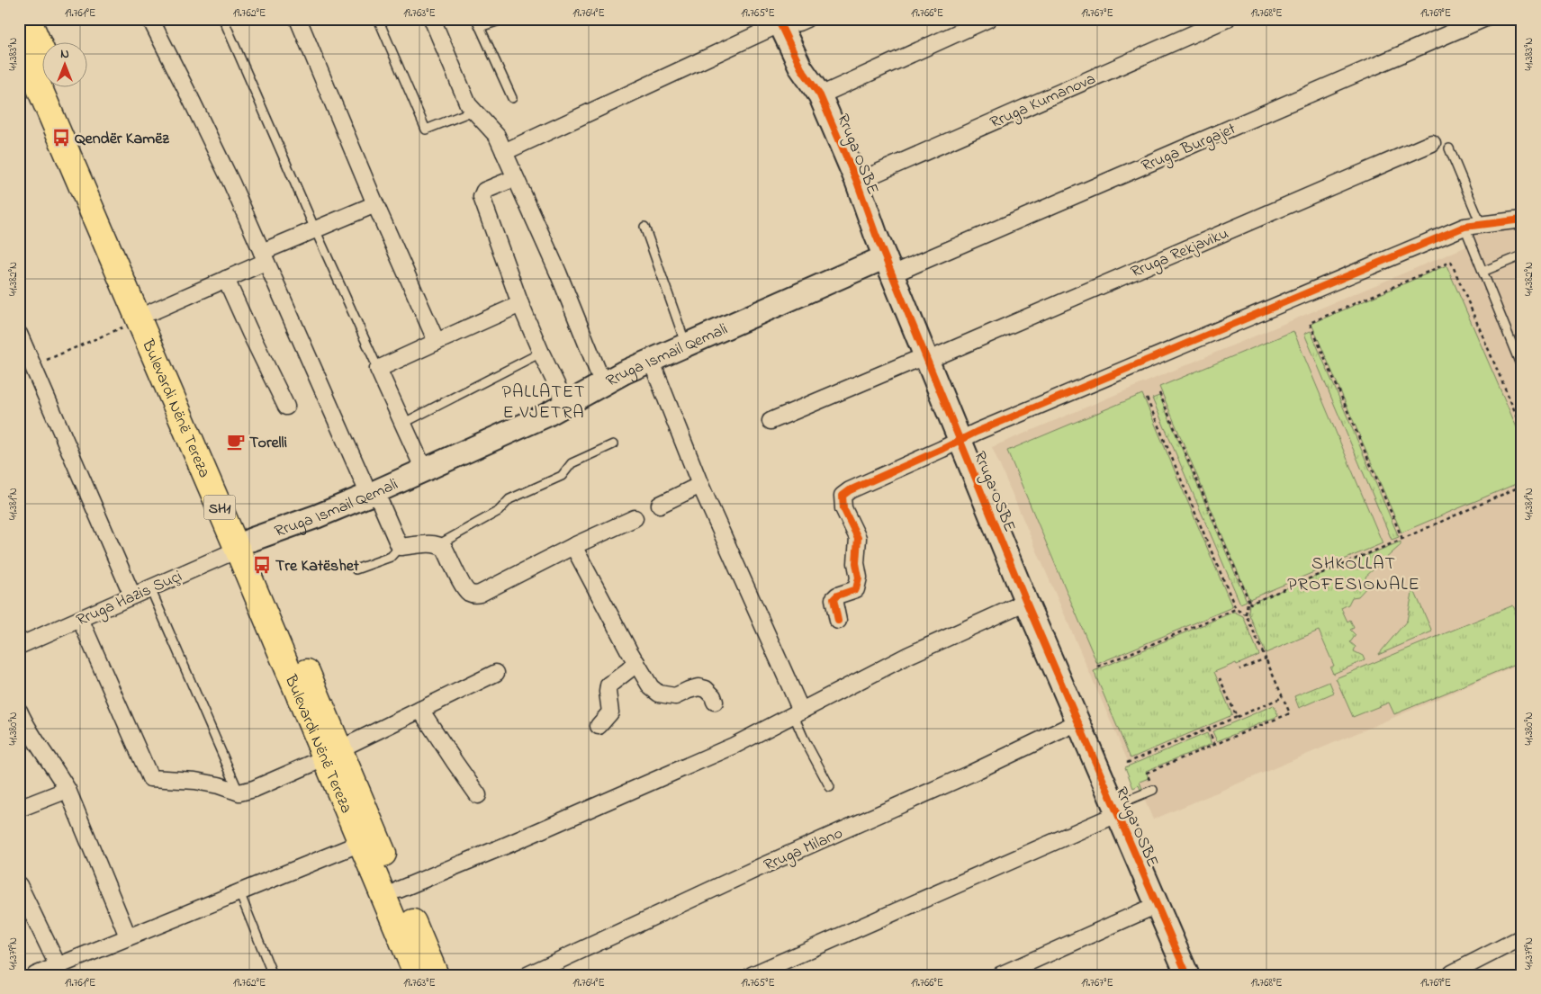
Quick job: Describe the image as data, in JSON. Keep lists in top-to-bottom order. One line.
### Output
{"streets":{"main road":["Bulevardi Nënë Tereza","SH1"],"street":["Rruga Kumanova","Rruga Burgajet","Rruga OSBE","Rruga Rekjaviku","Rruga Ismail Qemali","Rruga Hazis Suçi","Rruga Milano"]},"crossings":[["Rruga Kumanova","Rruga OSBE"],["Rruga Burgajet","Rruga OSBE"],["Rruga Burgajet","Rruga Ismail Qemali"],["Rruga OSBE","Rruga Rekjaviku"],["Rruga OSBE","Rruga Ismail Qemali"],["Rruga OSBE","Rruga Milano"],["Rruga Ismail Qemali","Bulevardi Nënë Tereza"],["Rruga Ismail Qemali","Rruga Hazis Suçi"],["Bulevardi Nënë Tereza","Rruga Hazis Suçi"]],"districts":["PALLATET E VJETRA","SHKOLLAT PROFESIONALE"],"places":{"bus stop":["Qendër Kamëz","Tre Katëshet"],"cafe":["Torelli"]},"north":"top","coordinates":["19.761°E","19.762°E","19.763°E","19.764°E","19.765°E","19.766°E","19.767°E","19.768°E","19.769°E","41.383°N","41.382°N","41.381°N","41.380°N","41.379°N"]}
